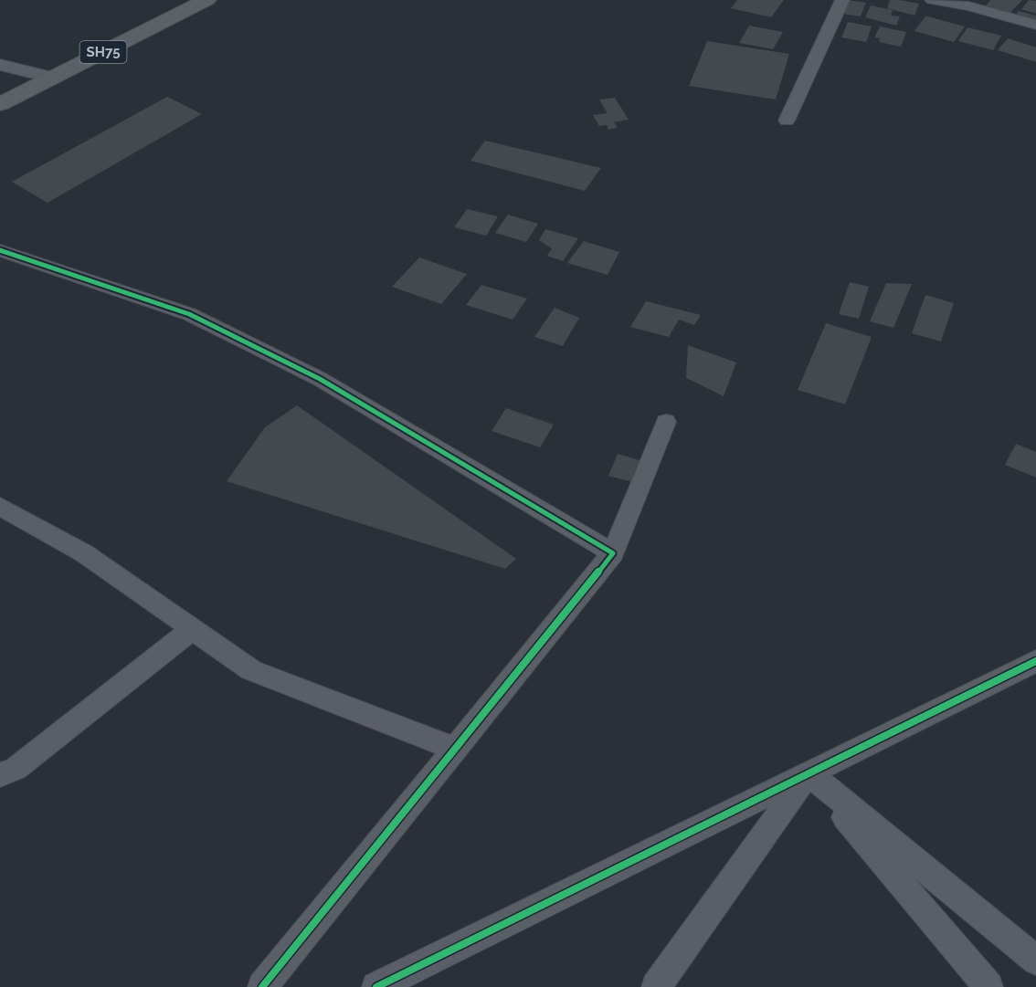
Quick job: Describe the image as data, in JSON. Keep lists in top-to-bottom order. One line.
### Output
{"streets":{"main road":["SH75"]}}
